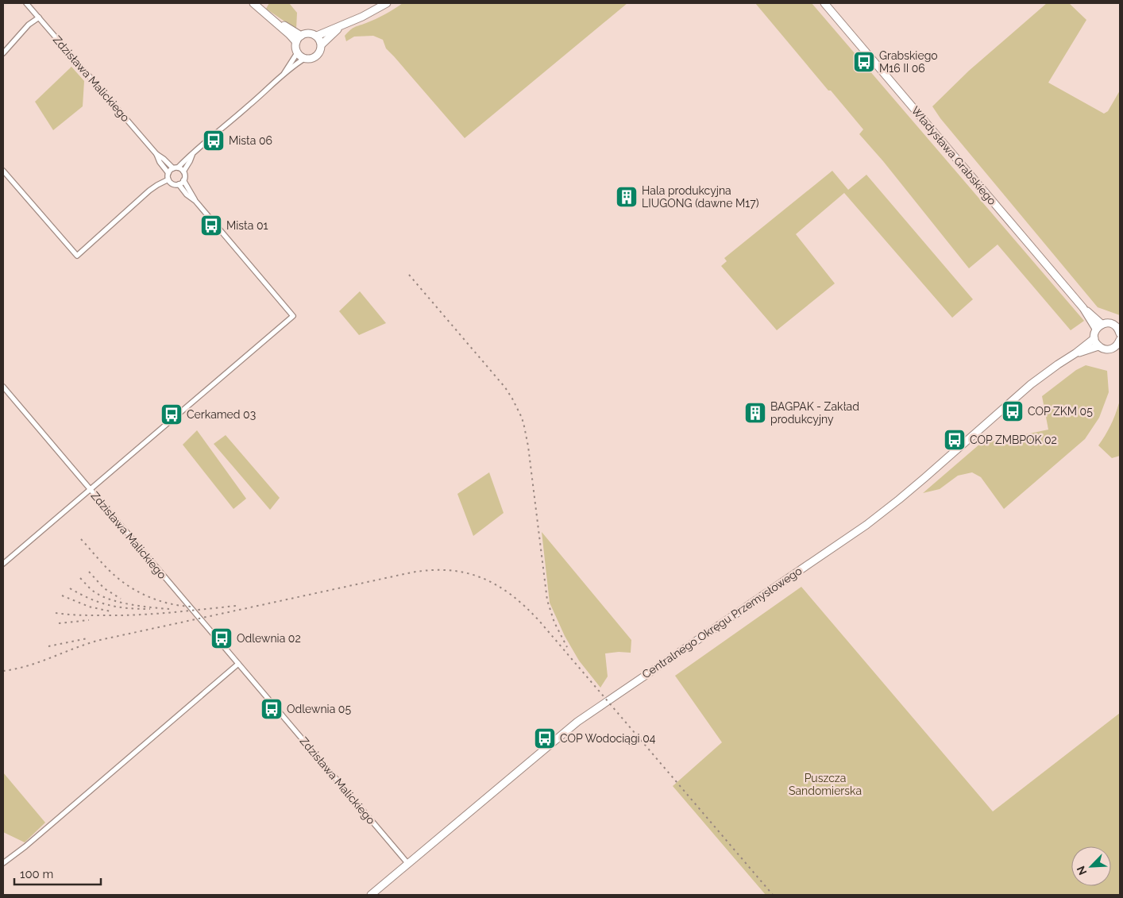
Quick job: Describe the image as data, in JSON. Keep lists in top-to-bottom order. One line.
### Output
{"streets":{"street":["Zdzisława Malickiego","Władysława Grabskiego","Centralnego Okręgu Przemysłowego"]},"crossings":[["Zdzisława Malickiego","Centralnego Okręgu Przemysłowego"]],"parks":["Puszcza Sandomierska"],"places":{"bus stop":["Grabskiego M16 II 06","Mista 06","Mista 01","COP ZKM 05","Cerkamed 03","COP ZMBPOK 02","Odlewnia 02","Odlewnia 05","COP Wodociągi 04"],"building":["Hala produkcyjna LIUGONG (dawne M17)","BAGPAK - Zakład produkcyjny"]},"scale_bar":"100 m","north":"bottom left"}
